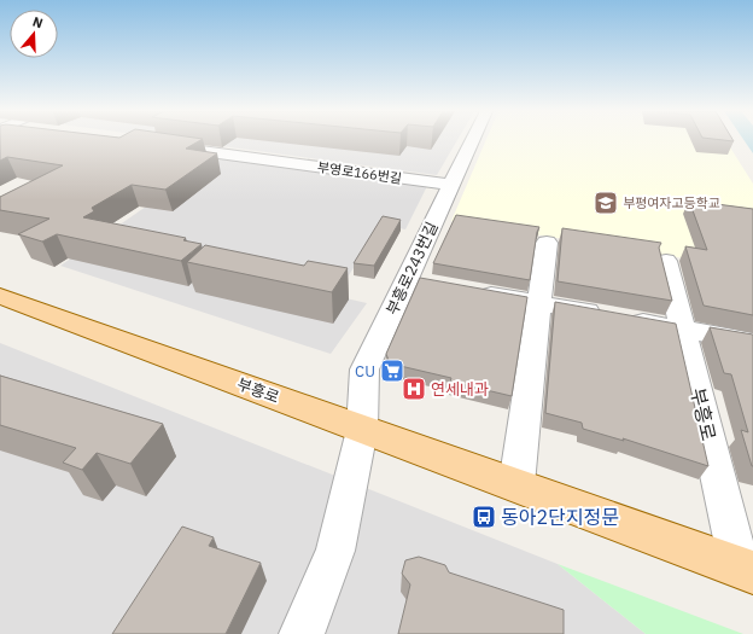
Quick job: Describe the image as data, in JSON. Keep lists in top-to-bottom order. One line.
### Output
{"streets":{"main road":["부흥로"],"street":["부영로166번길","부흥로243번길"]},"crossings":[["부영로166번길","부흥로243번길"],["부흥로243번길","부흥로"]],"places":{"school or university":["부평여자고등학교"],"supermarket":["CU"],"hospital":["연세내과"],"bus stop":["동아2단지정문"]},"north":"top"}
